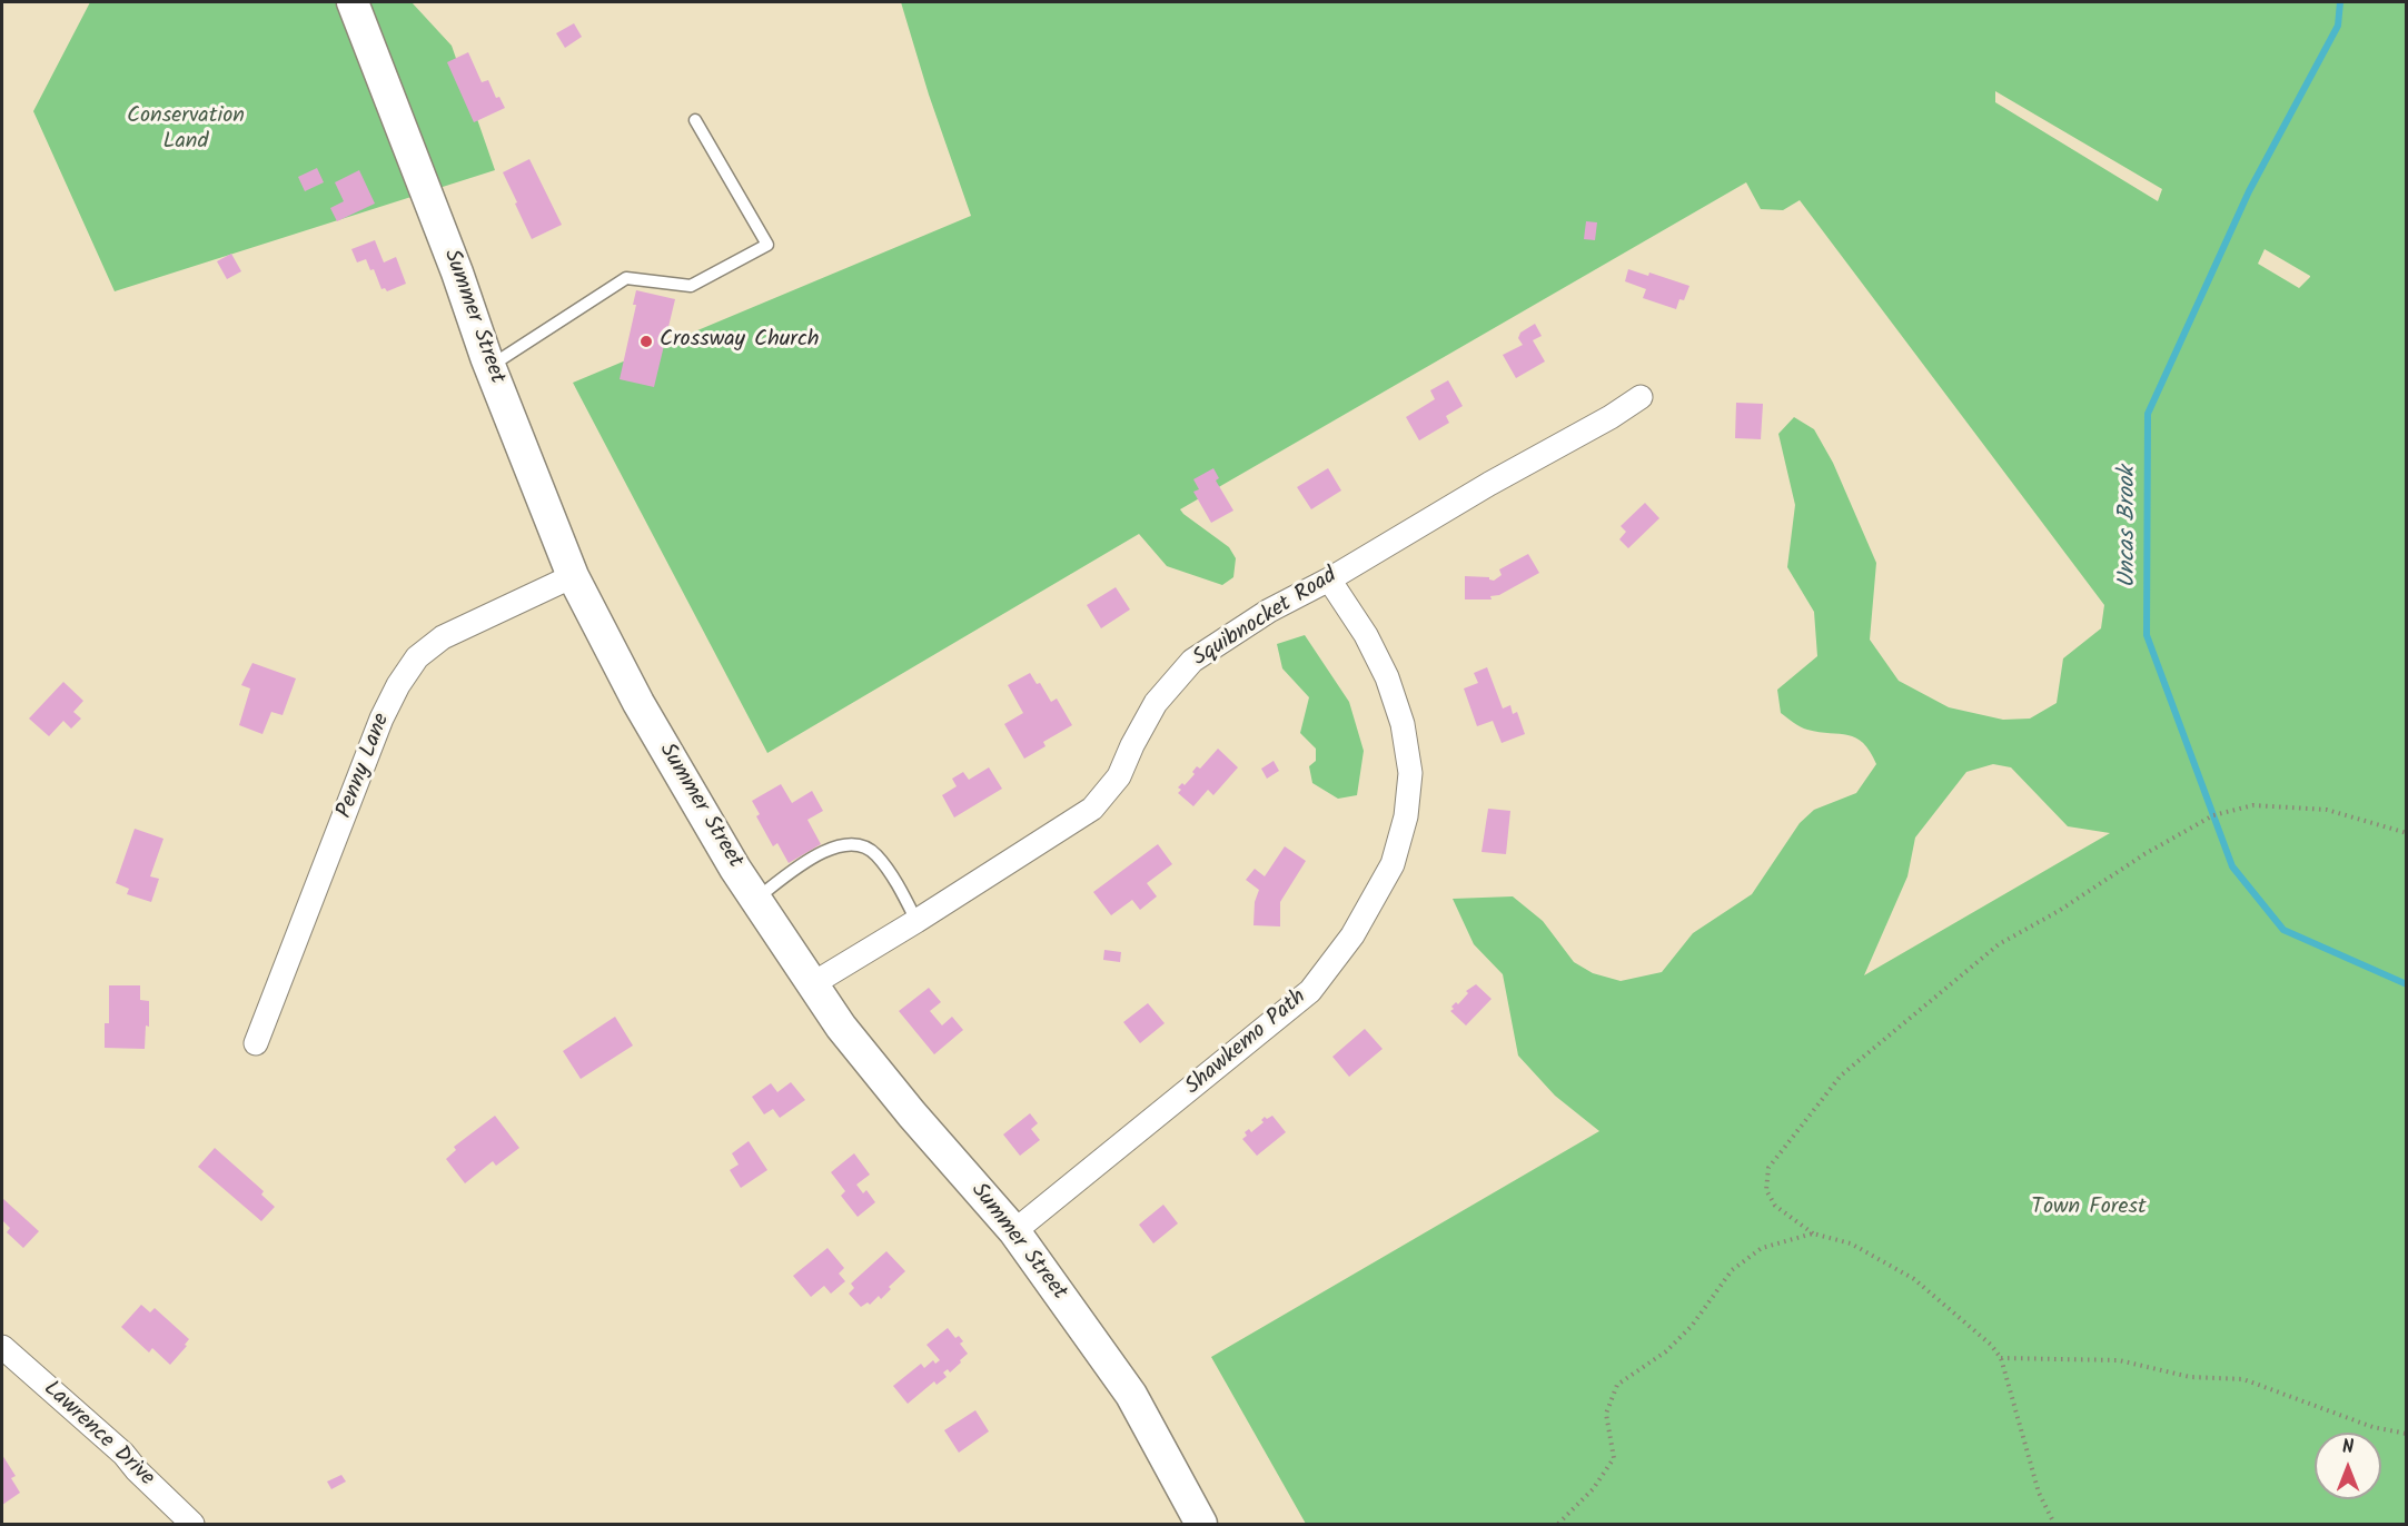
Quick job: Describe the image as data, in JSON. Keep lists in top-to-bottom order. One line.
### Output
{"streets":{"main road":["Summer Street"],"street":["Squibnocket Road","Penny Lane","Shawkemo Path","Lawrence Drive"]},"crossings":[["Summer Street","Squibnocket Road"],["Summer Street","Penny Lane"],["Summer Street","Shawkemo Path"],["Squibnocket Road","Shawkemo Path"]],"water":["Uncas Brook"],"parks":["Conservation Land","Town Forest"],"places":["Crossway Church"],"north":"top"}
